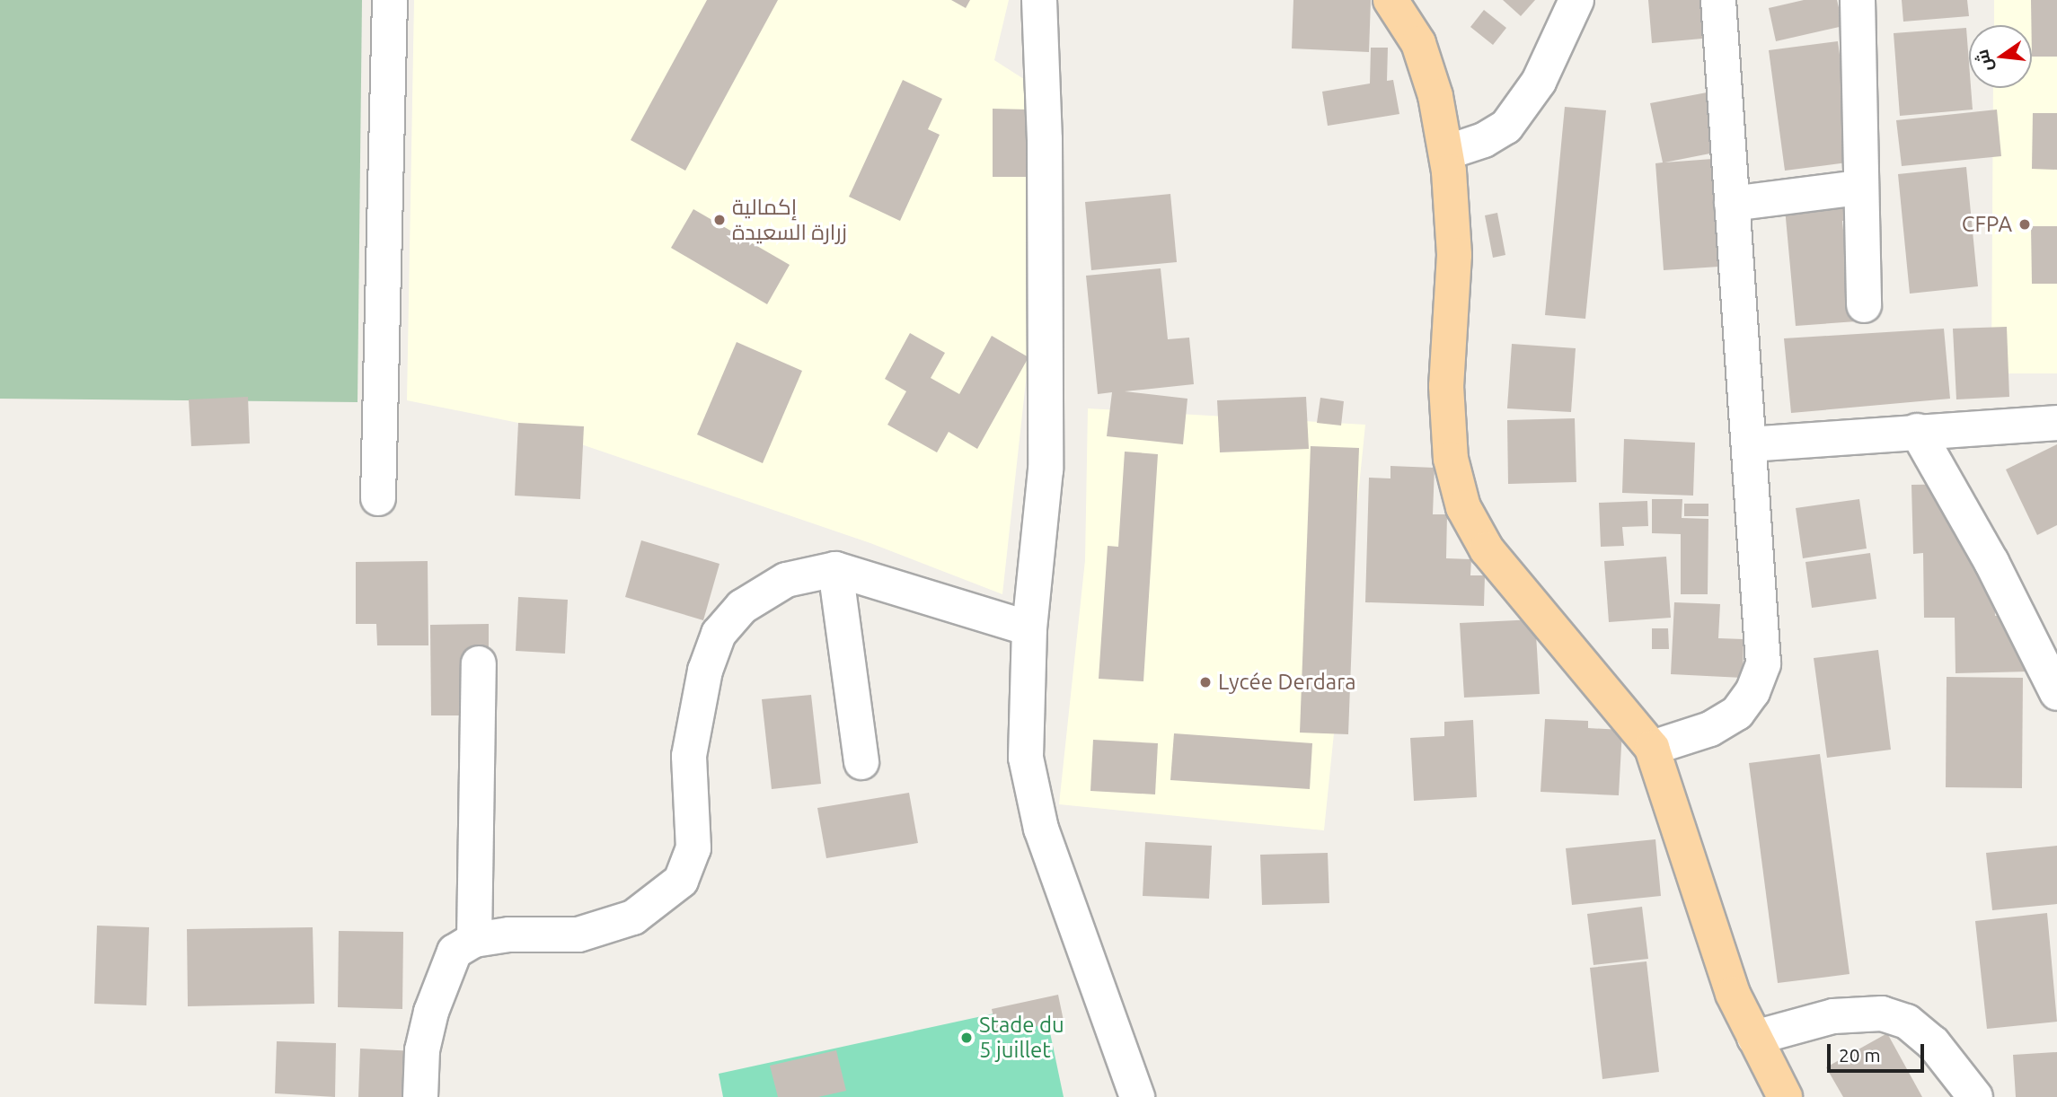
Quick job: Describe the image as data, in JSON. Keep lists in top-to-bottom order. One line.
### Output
{"places":["إكمالية زرارة السعيدة","CFPA","Lycée Derdara","Stade du 5 juillet"],"scale_bar":"20 m","north":"left"}
